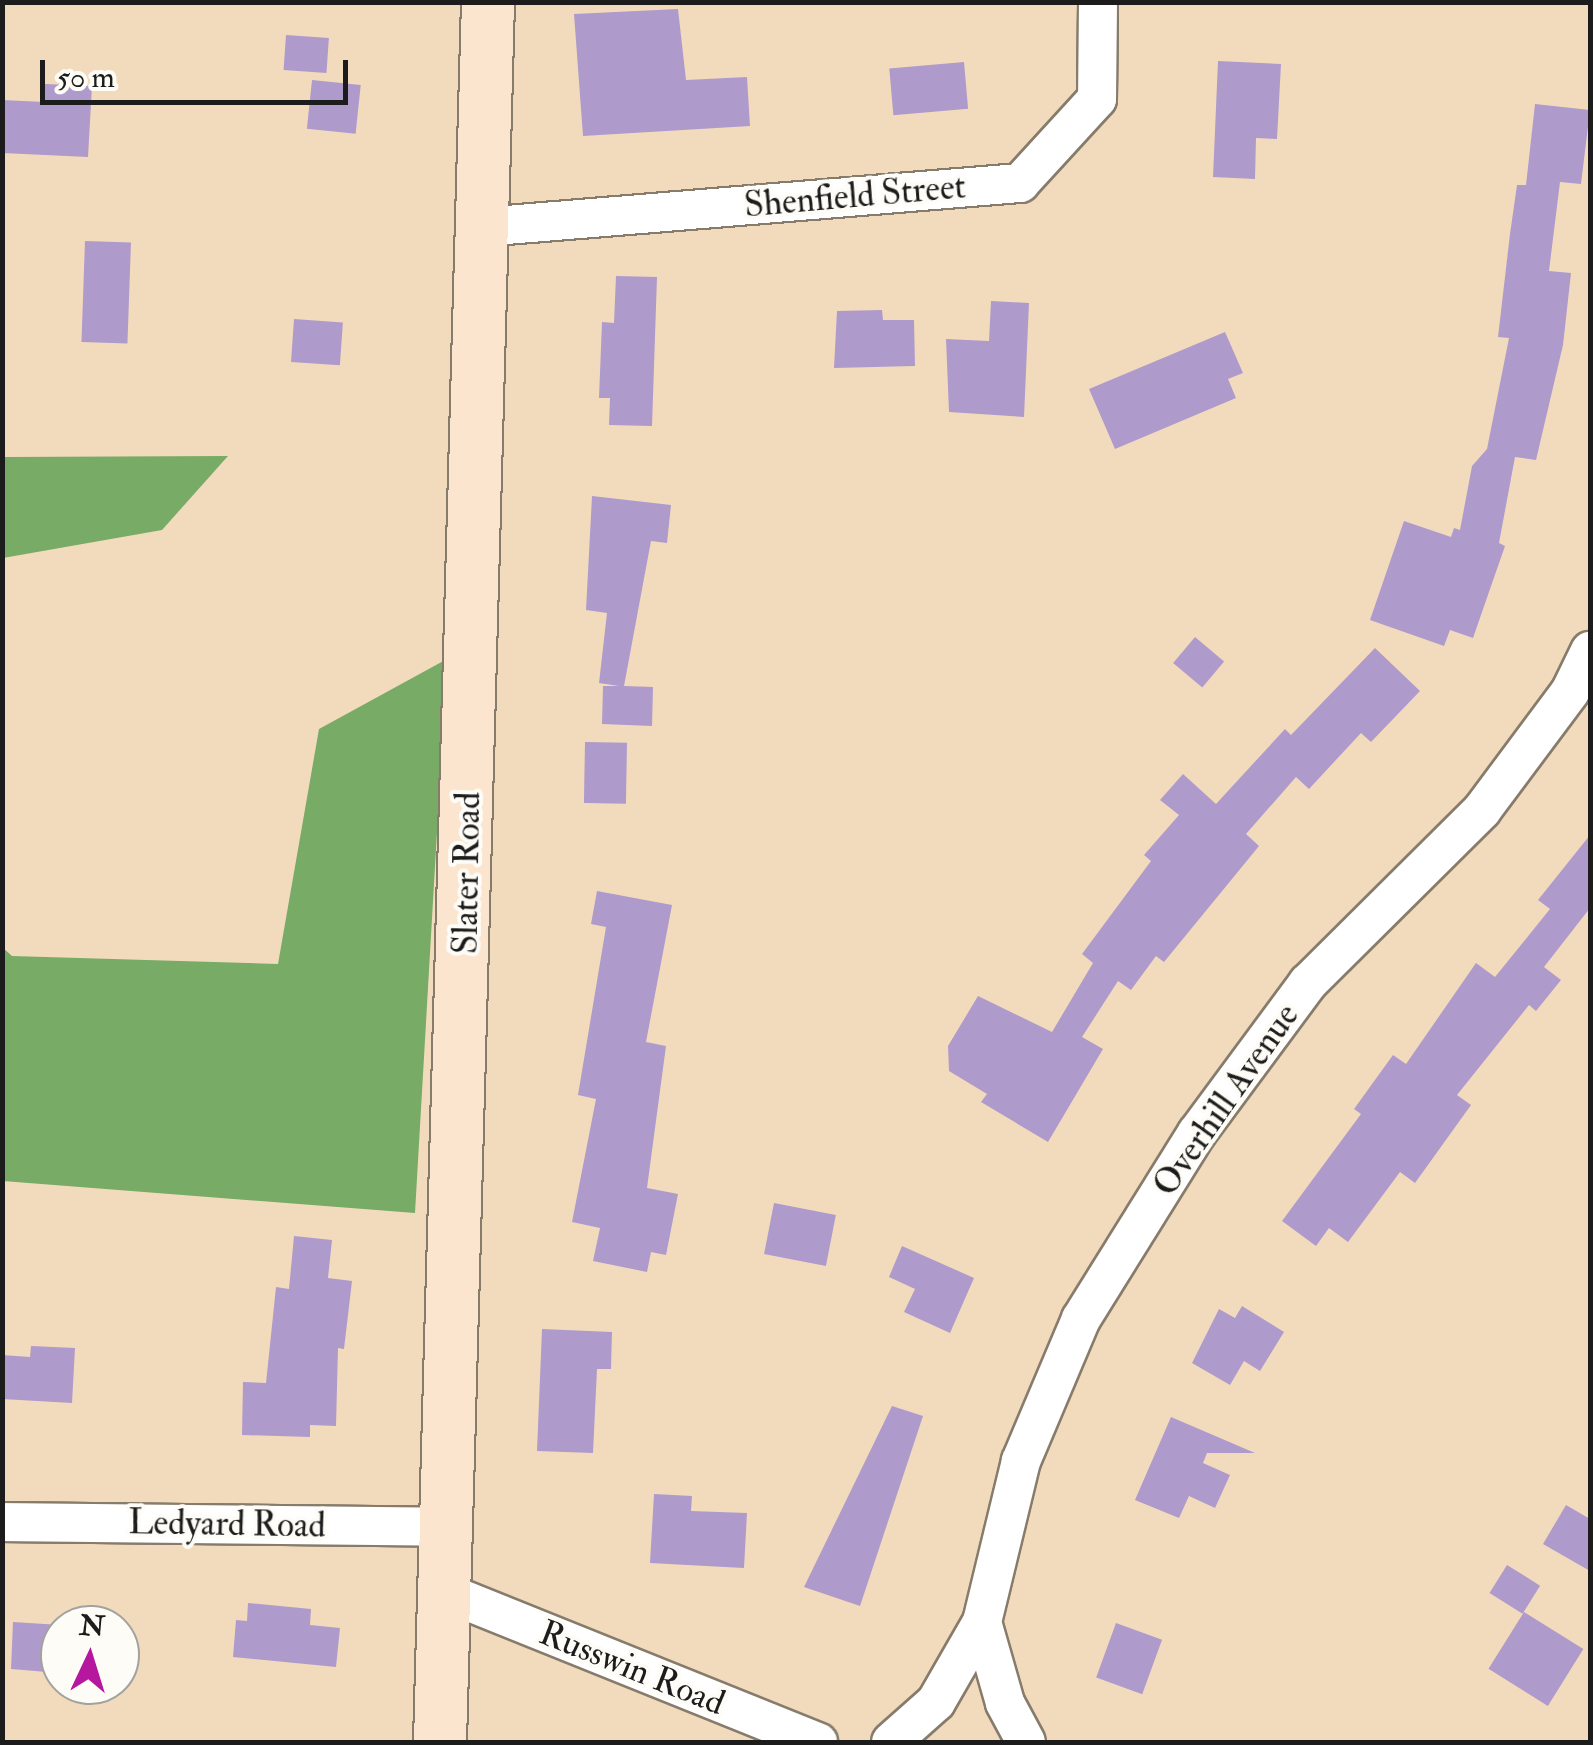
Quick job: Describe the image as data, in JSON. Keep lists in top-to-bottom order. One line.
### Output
{"streets":{"main road":["Slater Road"],"street":["Shenfield Street","Overhill Avenue","Ledyard Road","Russwin Road"]},"crossings":[["Shenfield Street","Slater Road"],["Slater Road","Ledyard Road"],["Slater Road","Russwin Road"]],"scale_bar":"50 m","north":"top"}
